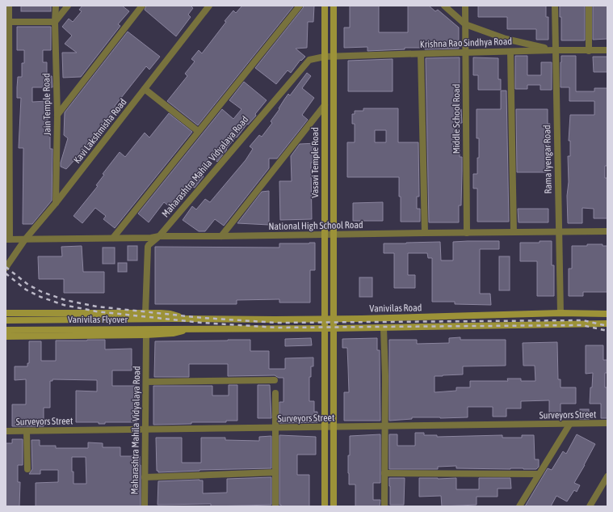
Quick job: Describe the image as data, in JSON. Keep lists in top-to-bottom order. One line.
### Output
{"streets":{"main road":["Vasavi Temple Road","Vanivilas Road","Vanivilas Flyover"],"street":["Krishna Rao Sindhya Road","Jain Temple Road","Middle School Road","Kavi Lakshmisha Road","Rama Iyengar Road","Maharashtra Mahila Vidyalaya Road","National High School Road","Surveyors Street"]},"crossings":[["Krishna Rao Sindhya Road","Middle School Road"],["Krishna Rao Sindhya Road","Rama Iyengar Road"],["Krishna Rao Sindhya Road","Vasavi Temple Road"],["Krishna Rao Sindhya Road","Maharashtra Mahila Vidyalaya Road"],["Jain Temple Road","Kavi Lakshmisha Road"],["Middle School Road","National High School Road"],["Kavi Lakshmisha Road","National High School Road"],["Rama Iyengar Road","National High School Road"],["Rama Iyengar Road","Vanivilas Road"],["Vasavi Temple Road","Maharashtra Mahila Vidyalaya Road"],["Vasavi Temple Road","National High School Road"],["Vasavi Temple Road","Vanivilas Road"],["Vasavi Temple Road","Surveyors Street"],["Maharashtra Mahila Vidyalaya Road","National High School Road"],["Maharashtra Mahila Vidyalaya Road","Surveyors Street"],["Vanivilas Road","Vanivilas Flyover"]]}
